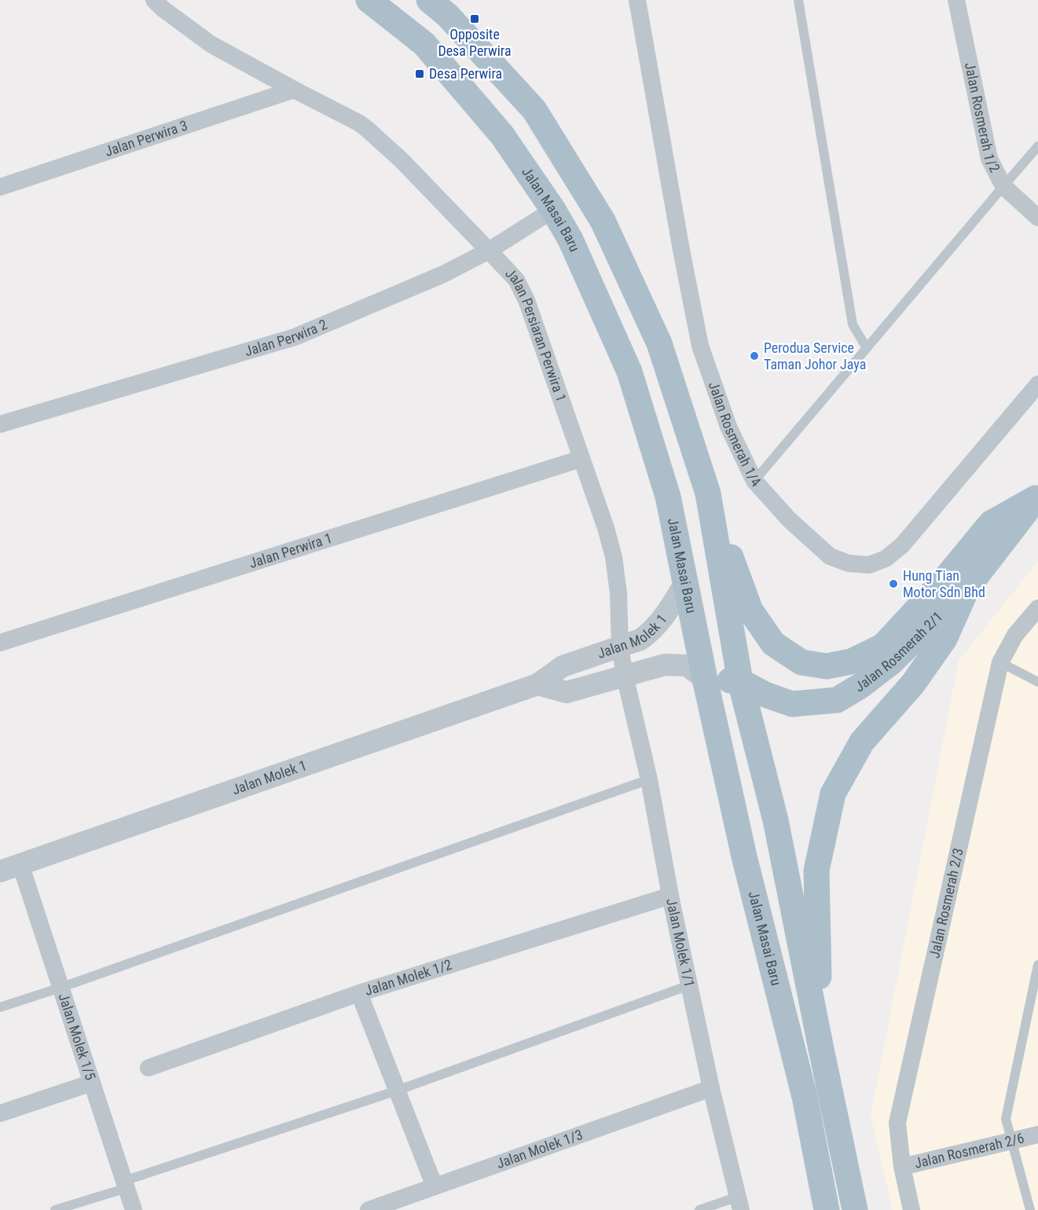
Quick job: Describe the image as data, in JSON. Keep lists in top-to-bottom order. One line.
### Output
{"streets":{"main road":["Jalan Masai Baru","Jalan Rosmerah 2/1"],"street":["Jalan Rosmerah 1/2","Jalan Perwira 3","Jalan Perwira 2","Jalan Persiaran Perwira 1","Jalan Rosmerah 1/4","Jalan Perwira 1","Jalan Molek 1","Jalan Rosmerah 2/3","Jalan Molek 1/1","Jalan Molek 1/2","Jalan Molek 1/5","Jalan Molek 1/3","Jalan Rosmerah 2/6"]},"crossings":[["Jalan Perwira 3","Jalan Persiaran Perwira 1"],["Jalan Masai Baru","Jalan Perwira 2"],["Jalan Masai Baru","Jalan Molek 1"],["Jalan Perwira 2","Jalan Persiaran Perwira 1"],["Jalan Persiaran Perwira 1","Jalan Perwira 1"],["Jalan Persiaran Perwira 1","Jalan Molek 1"],["Jalan Persiaran Perwira 1","Jalan Molek 1/1"],["Jalan Molek 1","Jalan Molek 1/1"],["Jalan Molek 1","Jalan Molek 1/5"],["Jalan Rosmerah 2/3","Jalan Rosmerah 2/6"],["Jalan Molek 1/1","Jalan Molek 1/2"],["Jalan Molek 1/1","Jalan Molek 1/3"]],"places":{"transit":["Opposite Desa Perwira","Desa Perwira"],"other":["Perodua Service Taman Johor Jaya","Hung Tian Motor Sdn Bhd"]}}
